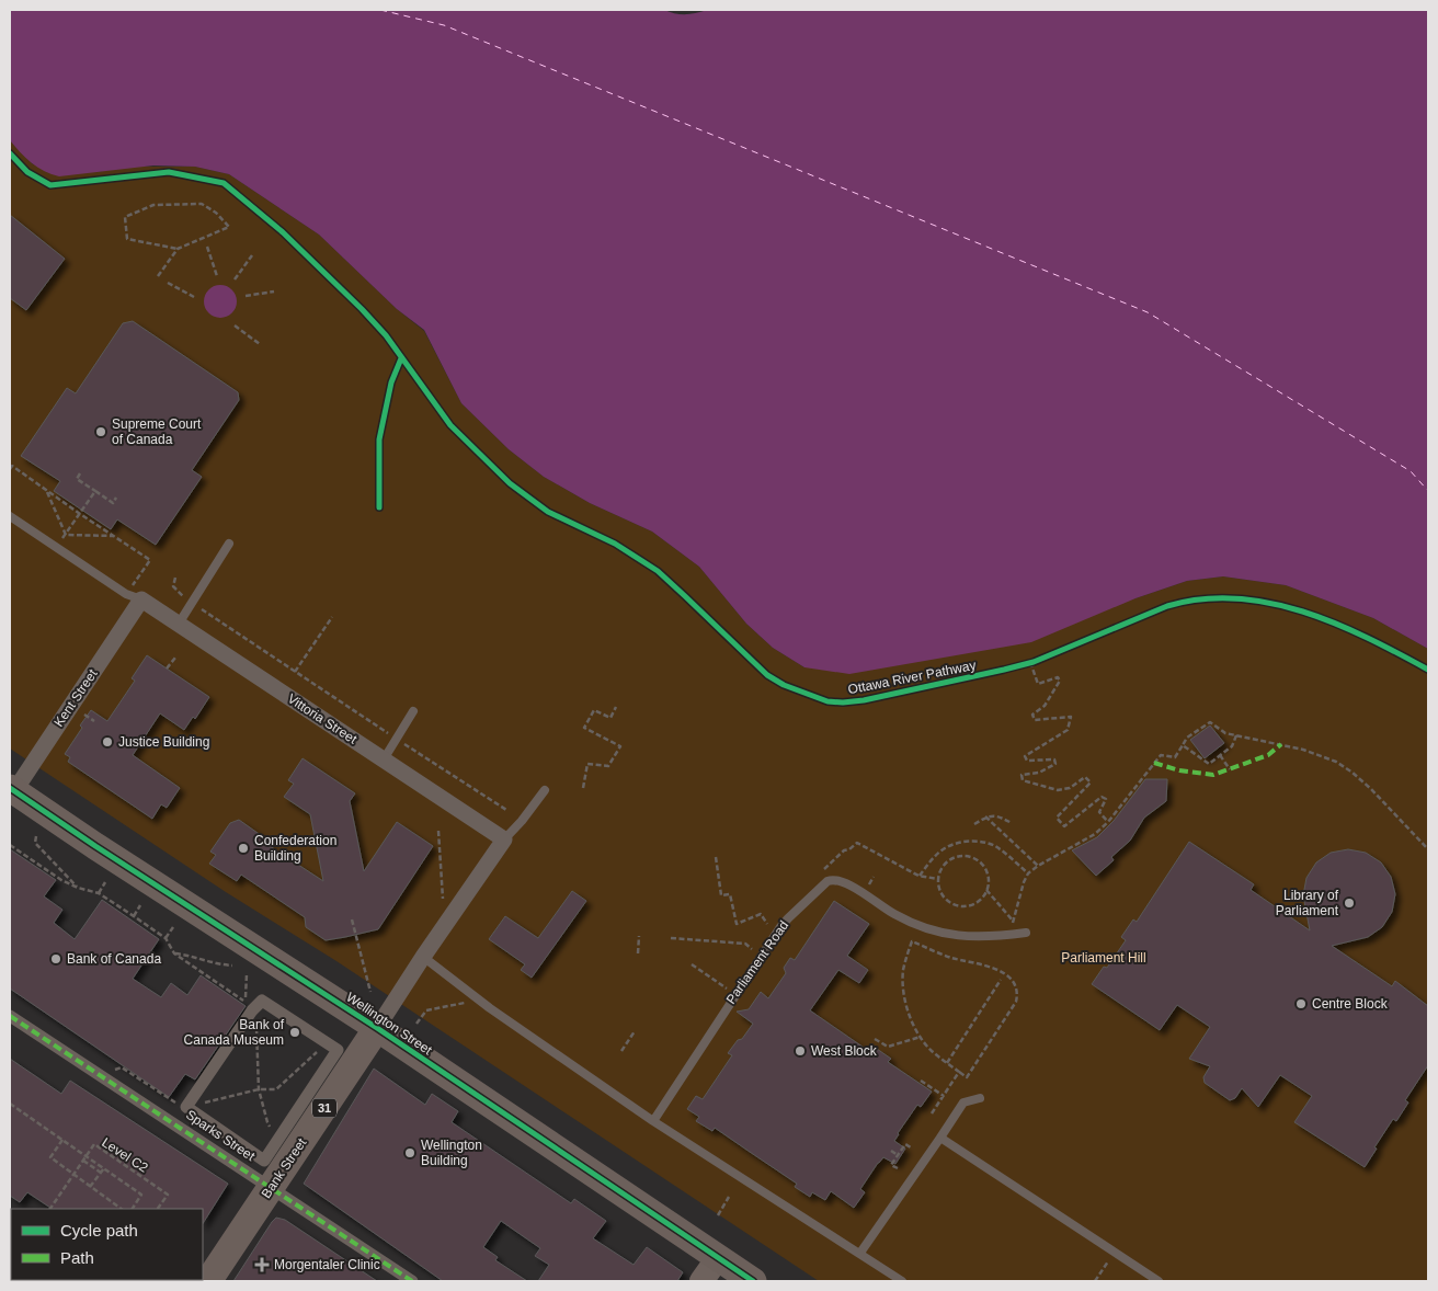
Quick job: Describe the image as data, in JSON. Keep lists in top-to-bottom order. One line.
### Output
{"streets":{"main road":["Wellington Street","31","Bank Street"],"street":["Kent Street","Vittoria Street","Sparks Street"],"lane":["Parliament Road"],"path":["Level C2"],"cycle path":["Ottawa River Pathway"]},"crossings":[["Kent Street","Vittoria Street"],["Kent Street","Wellington Street"],["Wellington Street","Bank Street"],["Sparks Street","Bank Street"]],"parks":["Parliament Hill"],"places":{"other":["Supreme Court of Canada","Justice Building","Confederation Building","Library of Parliament","Bank of Canada","Centre Block","Bank of Canada Museum","West Block","Wellington Building"],"health":["Morgentaler Clinic"]},"legend":["Cycle path","Path"]}
